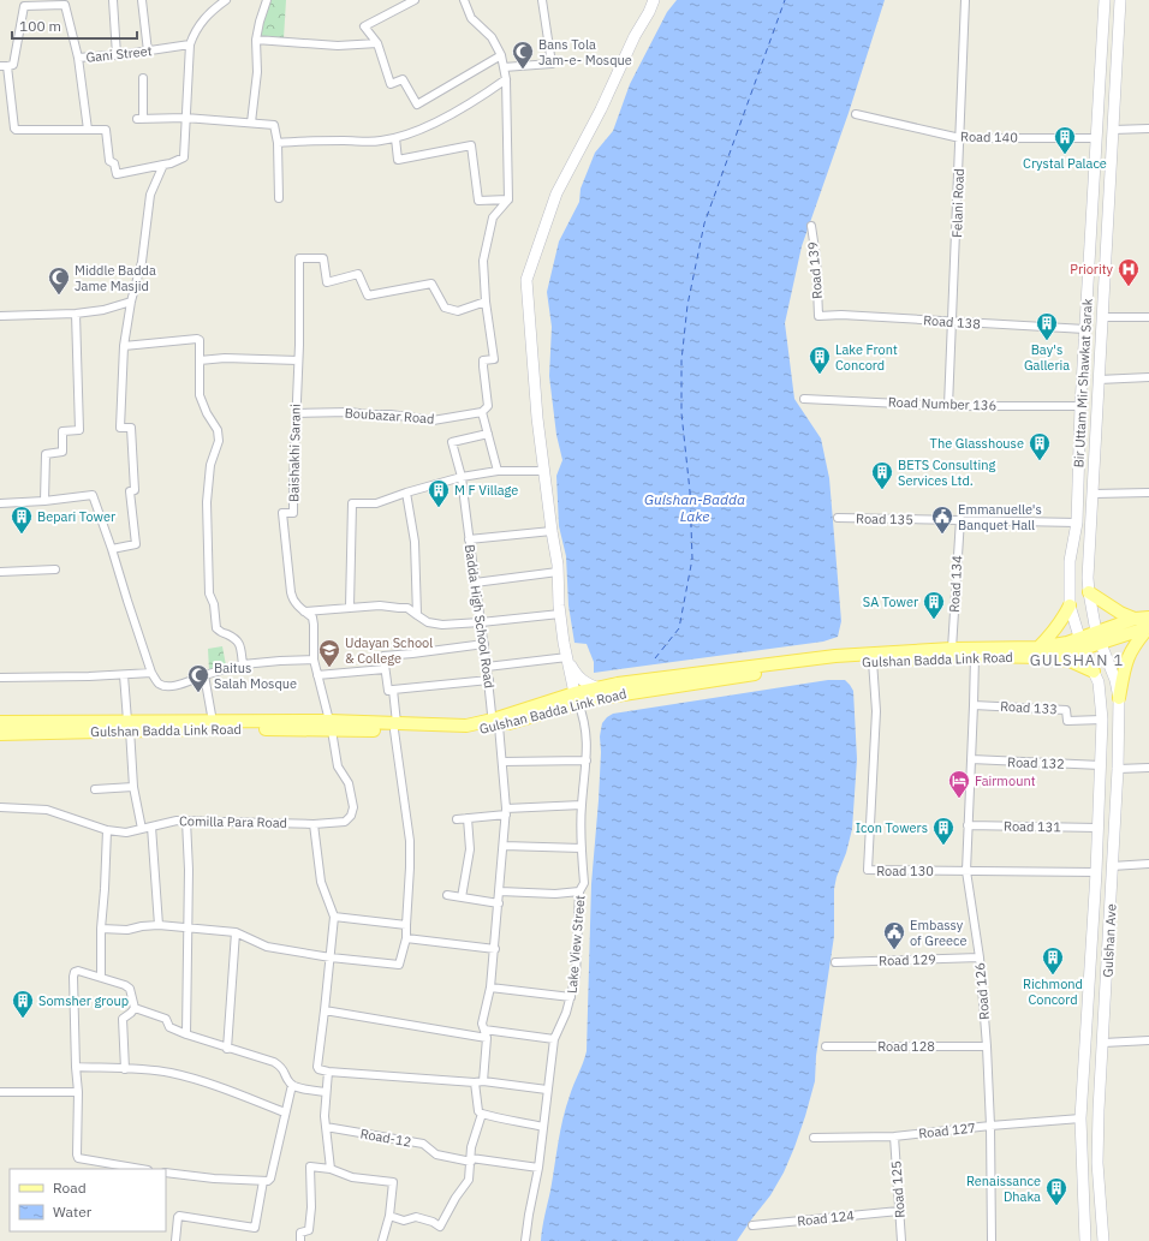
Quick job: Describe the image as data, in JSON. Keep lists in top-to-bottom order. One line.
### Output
{"streets":{"main road":["Bir Uttam Mir Shawkat Sarak","Gulshan Badda Link Road","Gulshan Ave"],"street":["Gani Street","Road 140","Felani Road","Road 139","Road 138","Road Number 136","Boubazar Road","Baishakhi Sarani","Road 135","Road 134","Badda High School Road","Road 133","Road 132","Comilla Para Road","Road 131","Road 130","Lake View Street","Road 129","Road 126","Road 128","Road 127","Road-12","Road 125","Road 124"]},"crossings":[["Road 140","Felani Road"],["Road 140","Bir Uttam Mir Shawkat Sarak"],["Felani Road","Road 138"],["Felani Road","Road Number 136"],["Road 139","Road 138"],["Road 138","Bir Uttam Mir Shawkat Sarak"],["Bir Uttam Mir Shawkat Sarak","Road Number 136"],["Bir Uttam Mir Shawkat Sarak","Road 135"],["Bir Uttam Mir Shawkat Sarak","Gulshan Ave"],["Boubazar Road","Baishakhi Sarani"],["Road 135","Road 134"],["Road 134","Gulshan Badda Link Road"],["Badda High School Road","Gulshan Badda Link Road"],["Gulshan Badda Link Road","Comilla Para Road"],["Gulshan Badda Link Road","Road 130"],["Gulshan Badda Link Road","Lake View Street"],["Gulshan Badda Link Road","Road 126"],["Road 133","Gulshan Ave"],["Road 133","Road 126"],["Road 132","Gulshan Ave"],["Road 132","Road 126"],["Road 131","Gulshan Ave"],["Road 131","Road 126"],["Road 130","Gulshan Ave"],["Road 130","Road 126"],["Gulshan Ave","Road 127"],["Lake View Street","Road-12"],["Road 129","Road 126"],["Road 126","Road 128"],["Road 126","Road 127"],["Road 127","Road 125"],["Road 125","Road 124"]],"districts":["GULSHAN 1"],"water":["Gulshan-Badda Lake"],"places":{"mosque":["Bans Tola Jam-e- Mosque","Middle Badda Jame Masjid","Baitus Salah Mosque"],"building":["Crystal Palace","Bay's Galleria","Lake Front Concord","The Glasshouse","BETS Consulting Services Ltd.","M F Village","Bepari Tower","SA Tower","Icon Towers","Richmond Concord","Somsher group","Renaissance Dhaka"],"hospital":["Priority"],"public building":["Emmanuelle's Banquet Hall","Embassy of Greece"],"school or university":["Udayan School & College"],"hotel":["Fairmount"]},"legend":["Road","Water"],"scale_bar":"100 m"}
